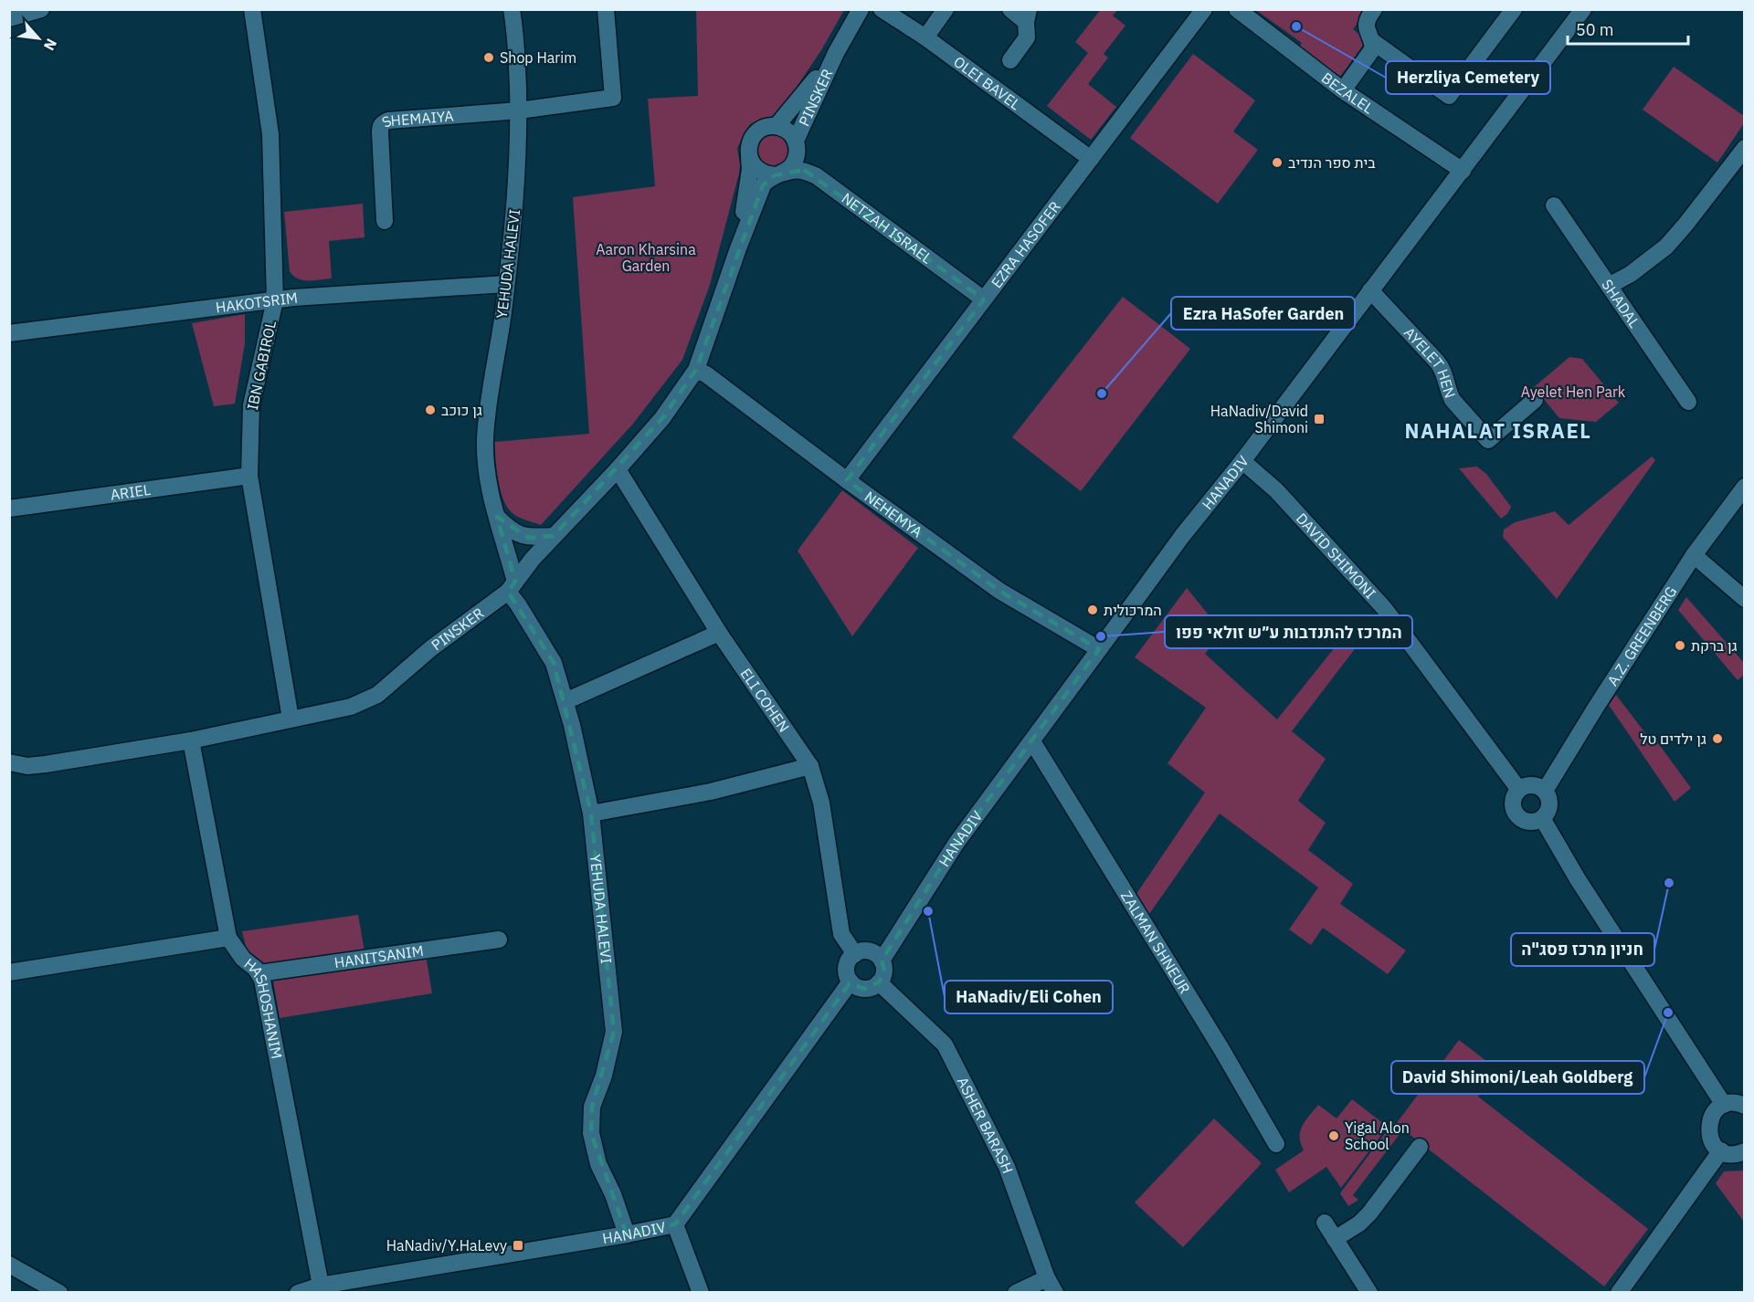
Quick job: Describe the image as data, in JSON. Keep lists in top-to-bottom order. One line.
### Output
{"streets":{"street":["OLEI BAVEL","BEZALEL","PINSKER","SHEMAIYA","NETZAH ISRAEL","EZRA HASOFER","YEHUDA HALEVI","HAKOTSRIM","SHADAL","AYELET HEN","IBN GABIROL","HANADIV","ARIEL","NEHEMYA","DAVID SHIMONI","A.Z. GREENBERG","ELI COHEN","ZALMAN SHNEUR","HANITSANIM","HASHOSHANIM","ASHER BARASH"]},"crossings":[["OLEI BAVEL","EZRA HASOFER"],["BEZALEL","HANADIV"],["PINSKER","NETZAH ISRAEL"],["PINSKER","YEHUDA HALEVI"],["PINSKER","IBN GABIROL"],["PINSKER","NEHEMYA"],["PINSKER","ELI COHEN"],["PINSKER","HASHOSHANIM"],["SHEMAIYA","YEHUDA HALEVI"],["NETZAH ISRAEL","EZRA HASOFER"],["EZRA HASOFER","NEHEMYA"],["YEHUDA HALEVI","HAKOTSRIM"],["YEHUDA HALEVI","HANADIV"],["HAKOTSRIM","IBN GABIROL"],["AYELET HEN","HANADIV"],["IBN GABIROL","ARIEL"],["HANADIV","NEHEMYA"],["HANADIV","DAVID SHIMONI"],["HANADIV","ELI COHEN"],["HANADIV","ZALMAN SHNEUR"],["HANADIV","HASHOSHANIM"],["HANADIV","ASHER BARASH"],["DAVID SHIMONI","A.Z. GREENBERG"],["ELI COHEN","ASHER BARASH"],["HANITSANIM","HASHOSHANIM"]],"districts":["NAHALAT ISRAEL"],"parks":["Aaron Kharsina Garden","Ayelet Hen Park"],"places":{"other":["Herzliya Cemetery","Shop Harim","בית ספר הנדיב","Ezra HaSofer Garden","גן כוכב","המרכולית","המרכז להתנדבות ע״ש זולאי פפו","גן ברקת","גן ילדים טל","חניון מרכז פסג\"ה","HaNadiv/Eli Cohen","David Shimoni/Leah Goldberg","Yigal Alon School"],"transit":["HaNadiv/David Shimoni","HaNadiv/Y.HaLevy"]},"scale_bar":"50 m","north":"bottom right"}
